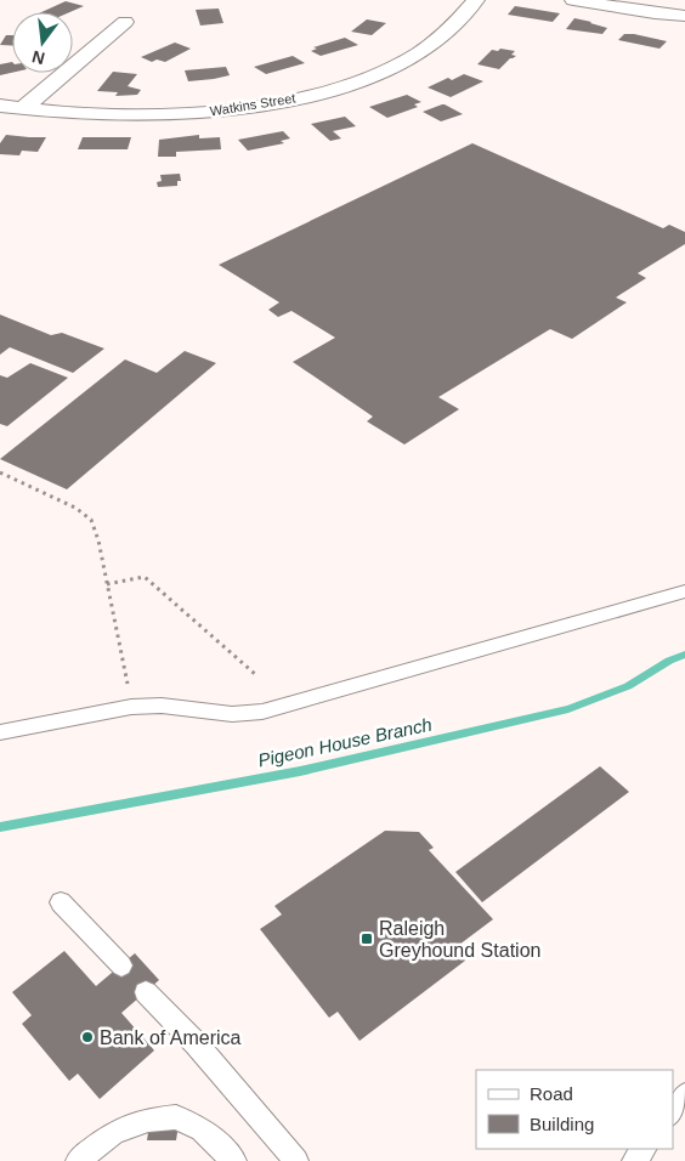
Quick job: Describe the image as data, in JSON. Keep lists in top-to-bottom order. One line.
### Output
{"streets":{"street":["Watkins Street"]},"water":["Pigeon House Branch"],"places":{"transit":["Raleigh Greyhound Station"],"other":["Bank of America"]},"legend":["Road","Building"],"north":"bottom"}
